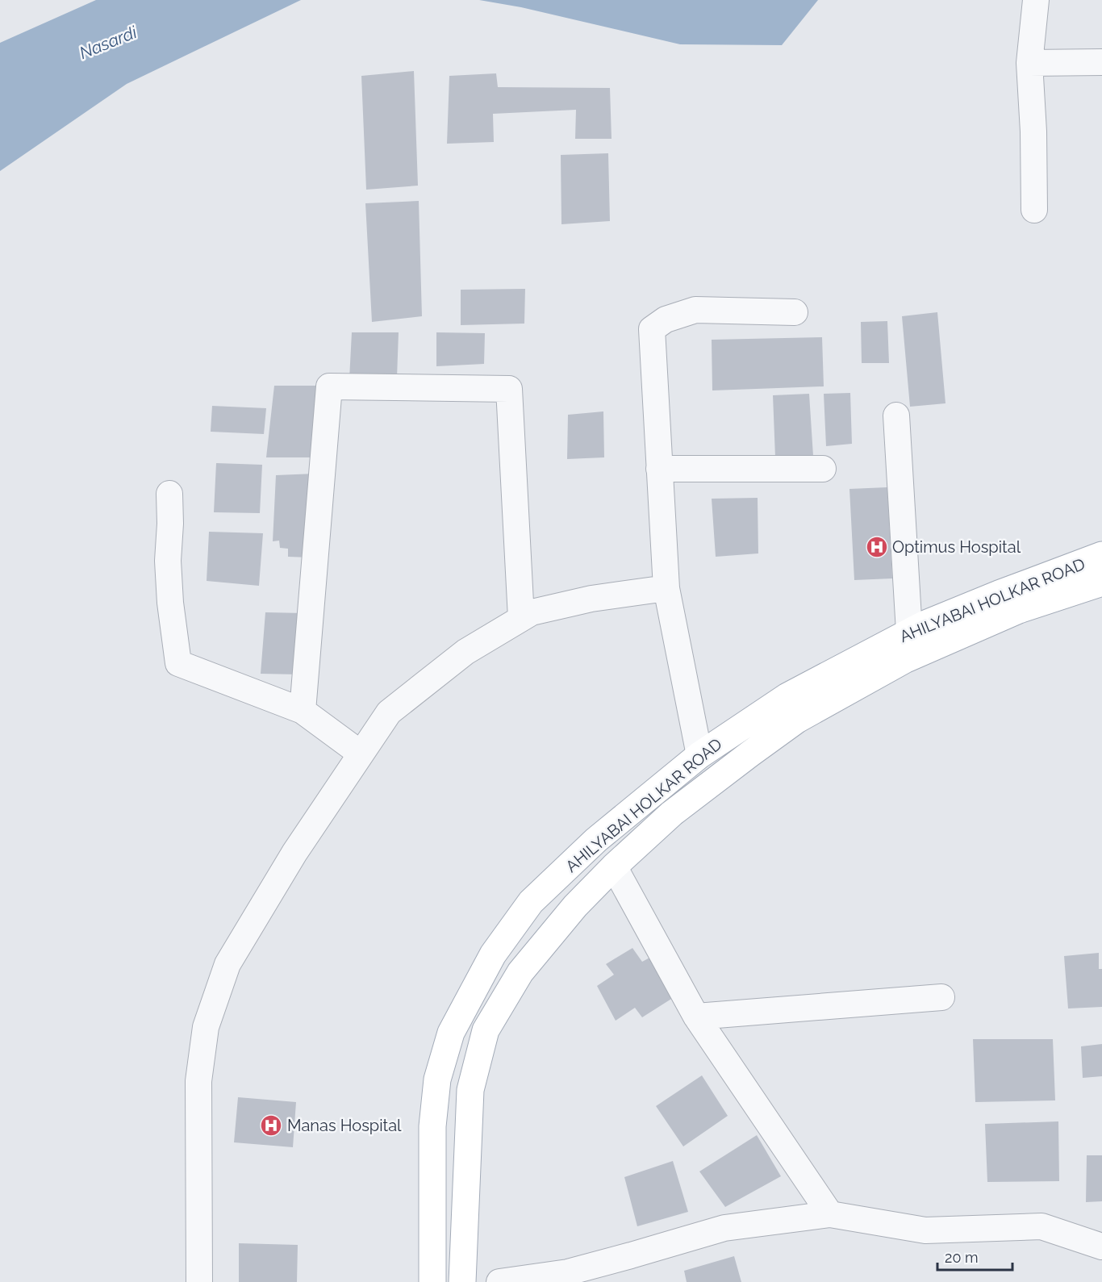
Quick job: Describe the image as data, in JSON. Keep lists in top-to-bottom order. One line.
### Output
{"streets":{"main road":["AHILYABAI HOLKAR ROAD"]},"water":["Nasardi"],"places":{"hospital":["Optimus Hospital","Manas Hospital"]},"scale_bar":"20 m"}
